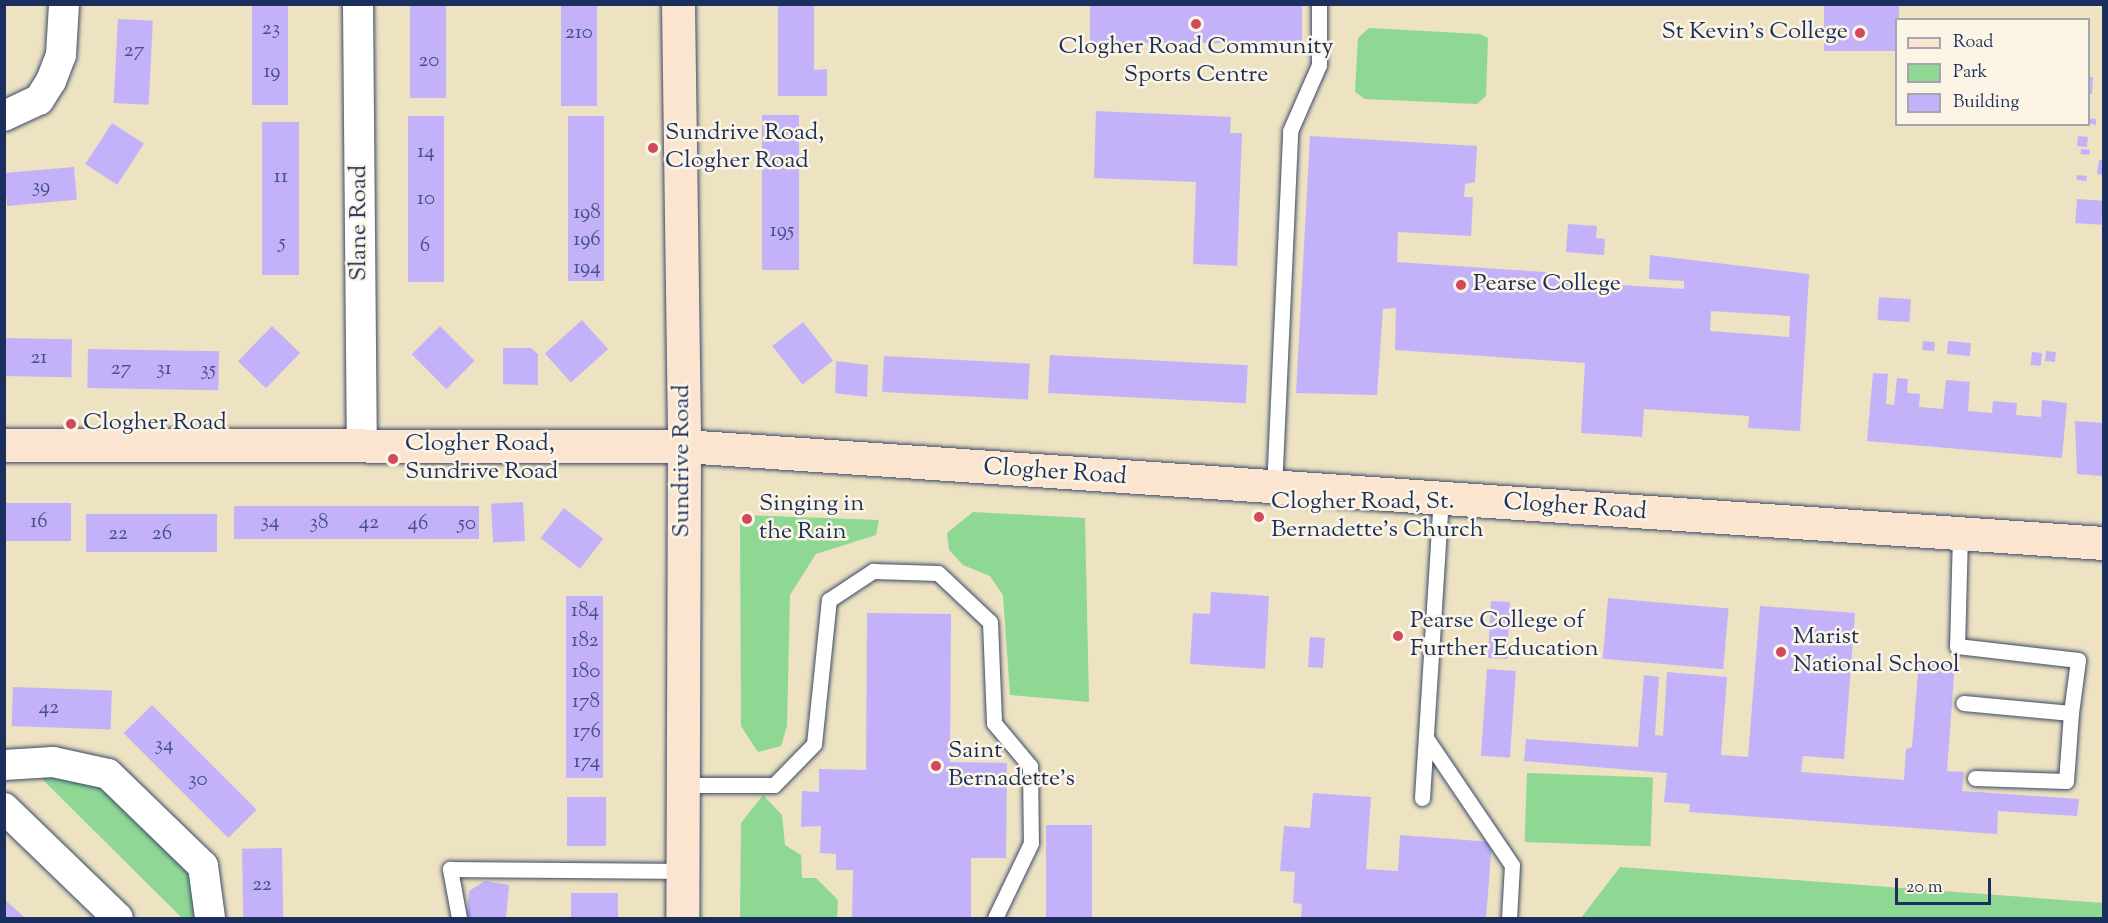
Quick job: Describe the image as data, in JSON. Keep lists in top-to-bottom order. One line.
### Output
{"streets":{"street":["Slane Road","Sundrive Road","Clogher Road"]},"crossings":[["Slane Road","Clogher Road"],["Sundrive Road","Clogher Road"]],"places":["Clogher Road Community Sports Centre","St Kevin's College","Sundrive Road, Clogher Road","Pearse College","Clogher Road","Clogher Road, Sundrive Road","Clogher Road, St. Bernadette's Church","Singing in the Rain","Pearse College of Further Education","Marist National School","Saint Bernadette's"],"house_numbers":["23","210","27","20","19","14","11","39","10","198","195","196","5","6","194","21","27","31","35","16","34","38","42","46","50","22","26","184","182","180","178","42","176","34","174","30","22"],"legend":["Road","Park","Building"],"scale_bar":"20 m"}
